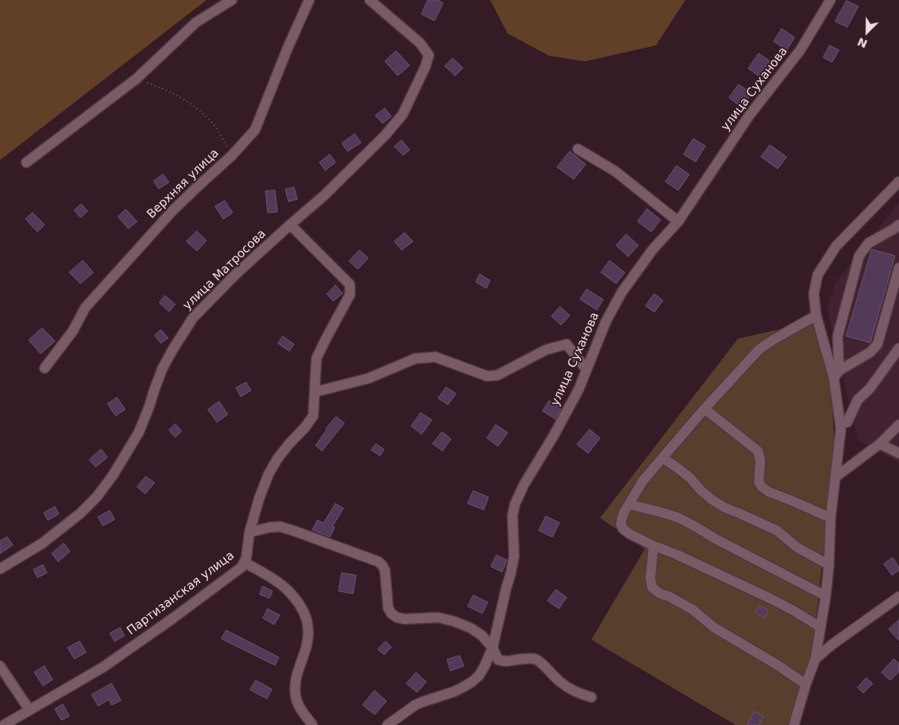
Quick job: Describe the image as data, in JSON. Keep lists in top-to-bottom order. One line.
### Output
{"streets":{"street":["улица Суханова","Верхняя улица","улица Матросова","Партизанская улица"]},"crossings":[["улица Матросова","Партизанская улица"]],"north":"bottom left"}
